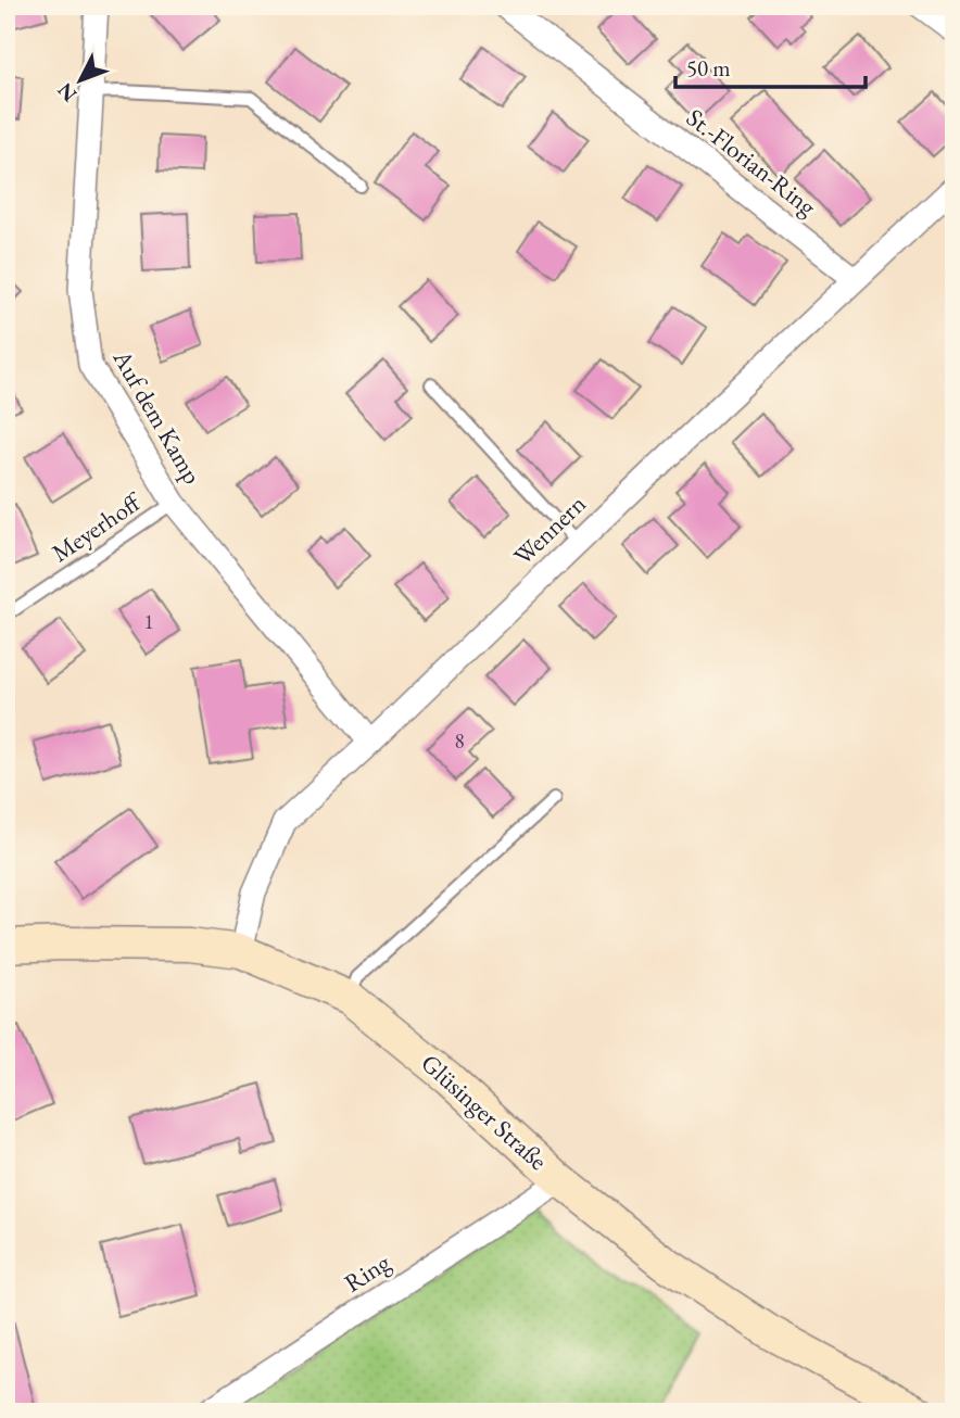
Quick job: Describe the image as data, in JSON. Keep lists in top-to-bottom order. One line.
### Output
{"streets":{"street":["St.-Florian-Ring","Auf dem Kamp","Wennern","Glüsinger Straße","Ring"],"lane":["Meyerhoff"]},"crossings":[["St.-Florian-Ring","Wennern"],["Auf dem Kamp","Meyerhoff"],["Auf dem Kamp","Wennern"],["Wennern","Glüsinger Straße"],["Glüsinger Straße","Ring"]],"house_numbers":["1","8"],"scale_bar":"50 m","north":"bottom left"}
